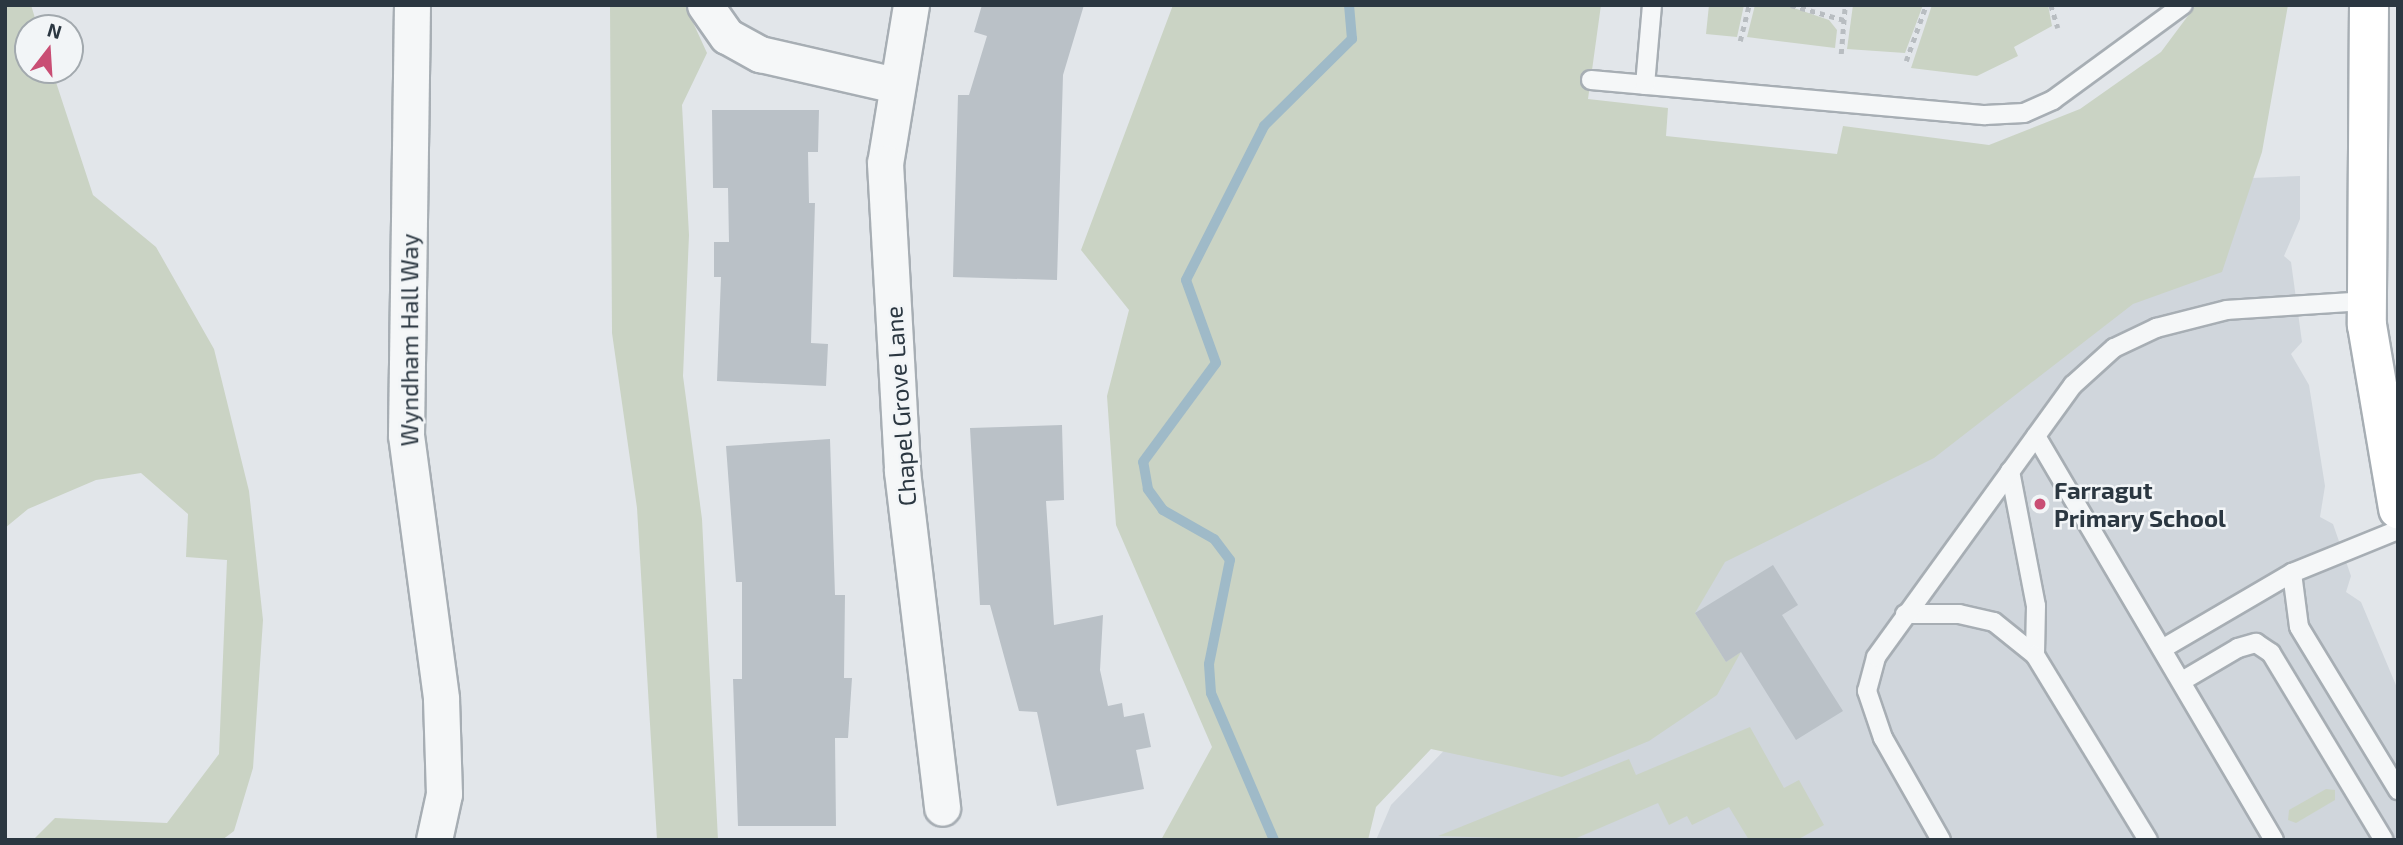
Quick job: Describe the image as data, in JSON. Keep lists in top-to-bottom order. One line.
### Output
{"streets":{"street":["Wyndham Hall Way","Chapel Grove Lane"]},"places":["Farragut Primary School"],"north":"top"}
